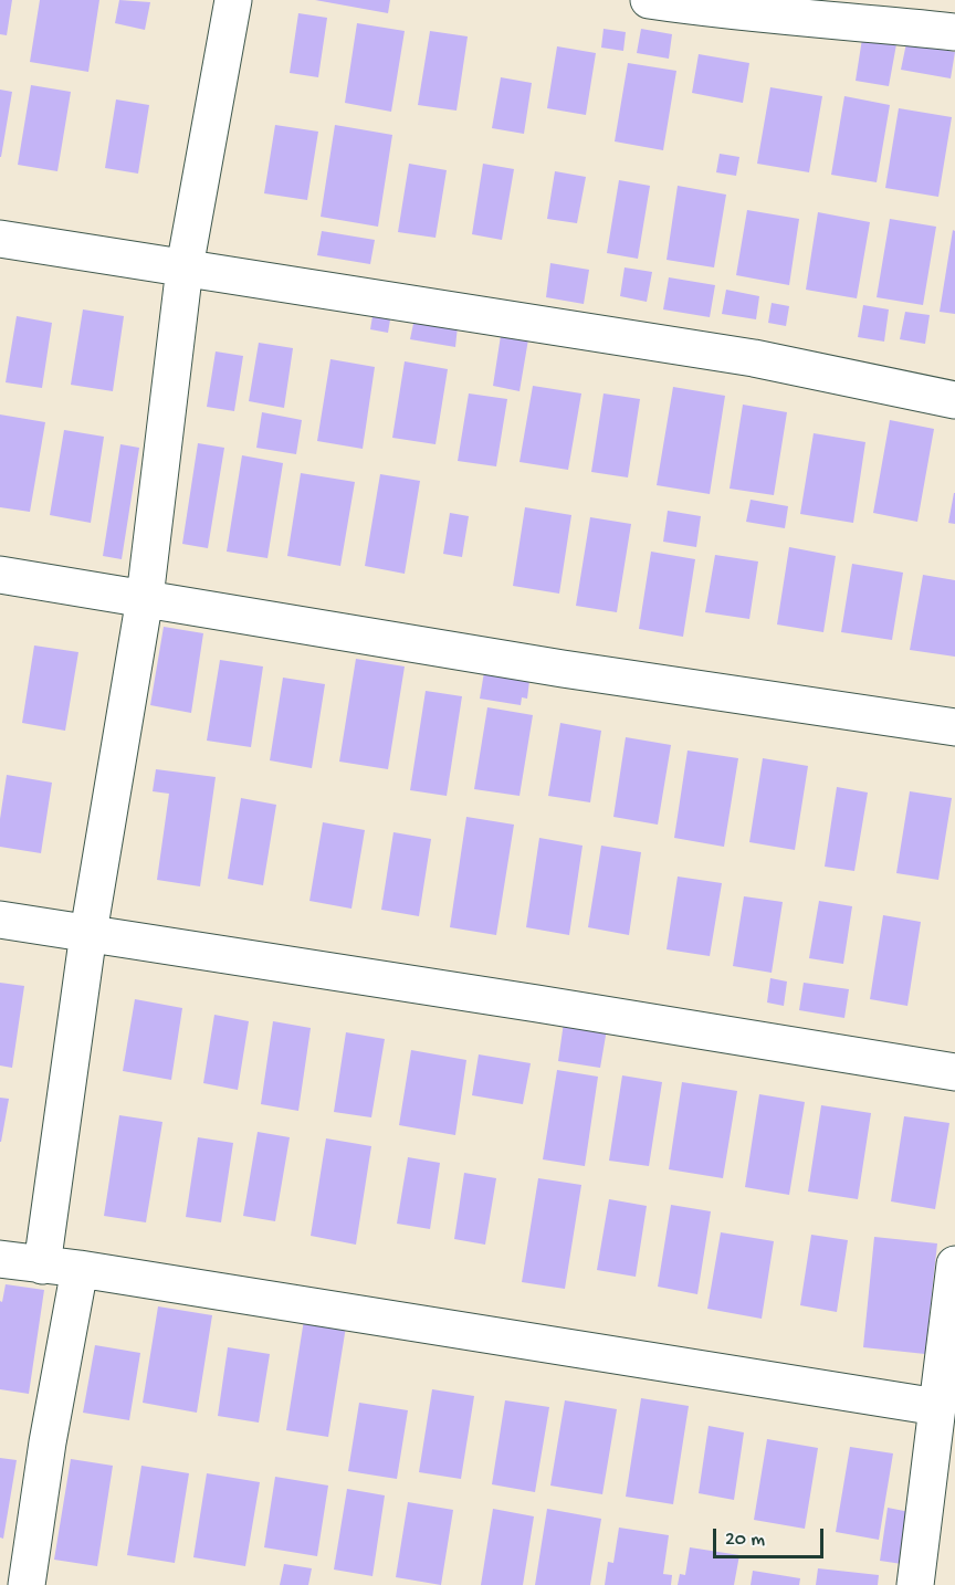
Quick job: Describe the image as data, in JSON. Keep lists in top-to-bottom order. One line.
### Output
{"scale_bar":"20 m"}
